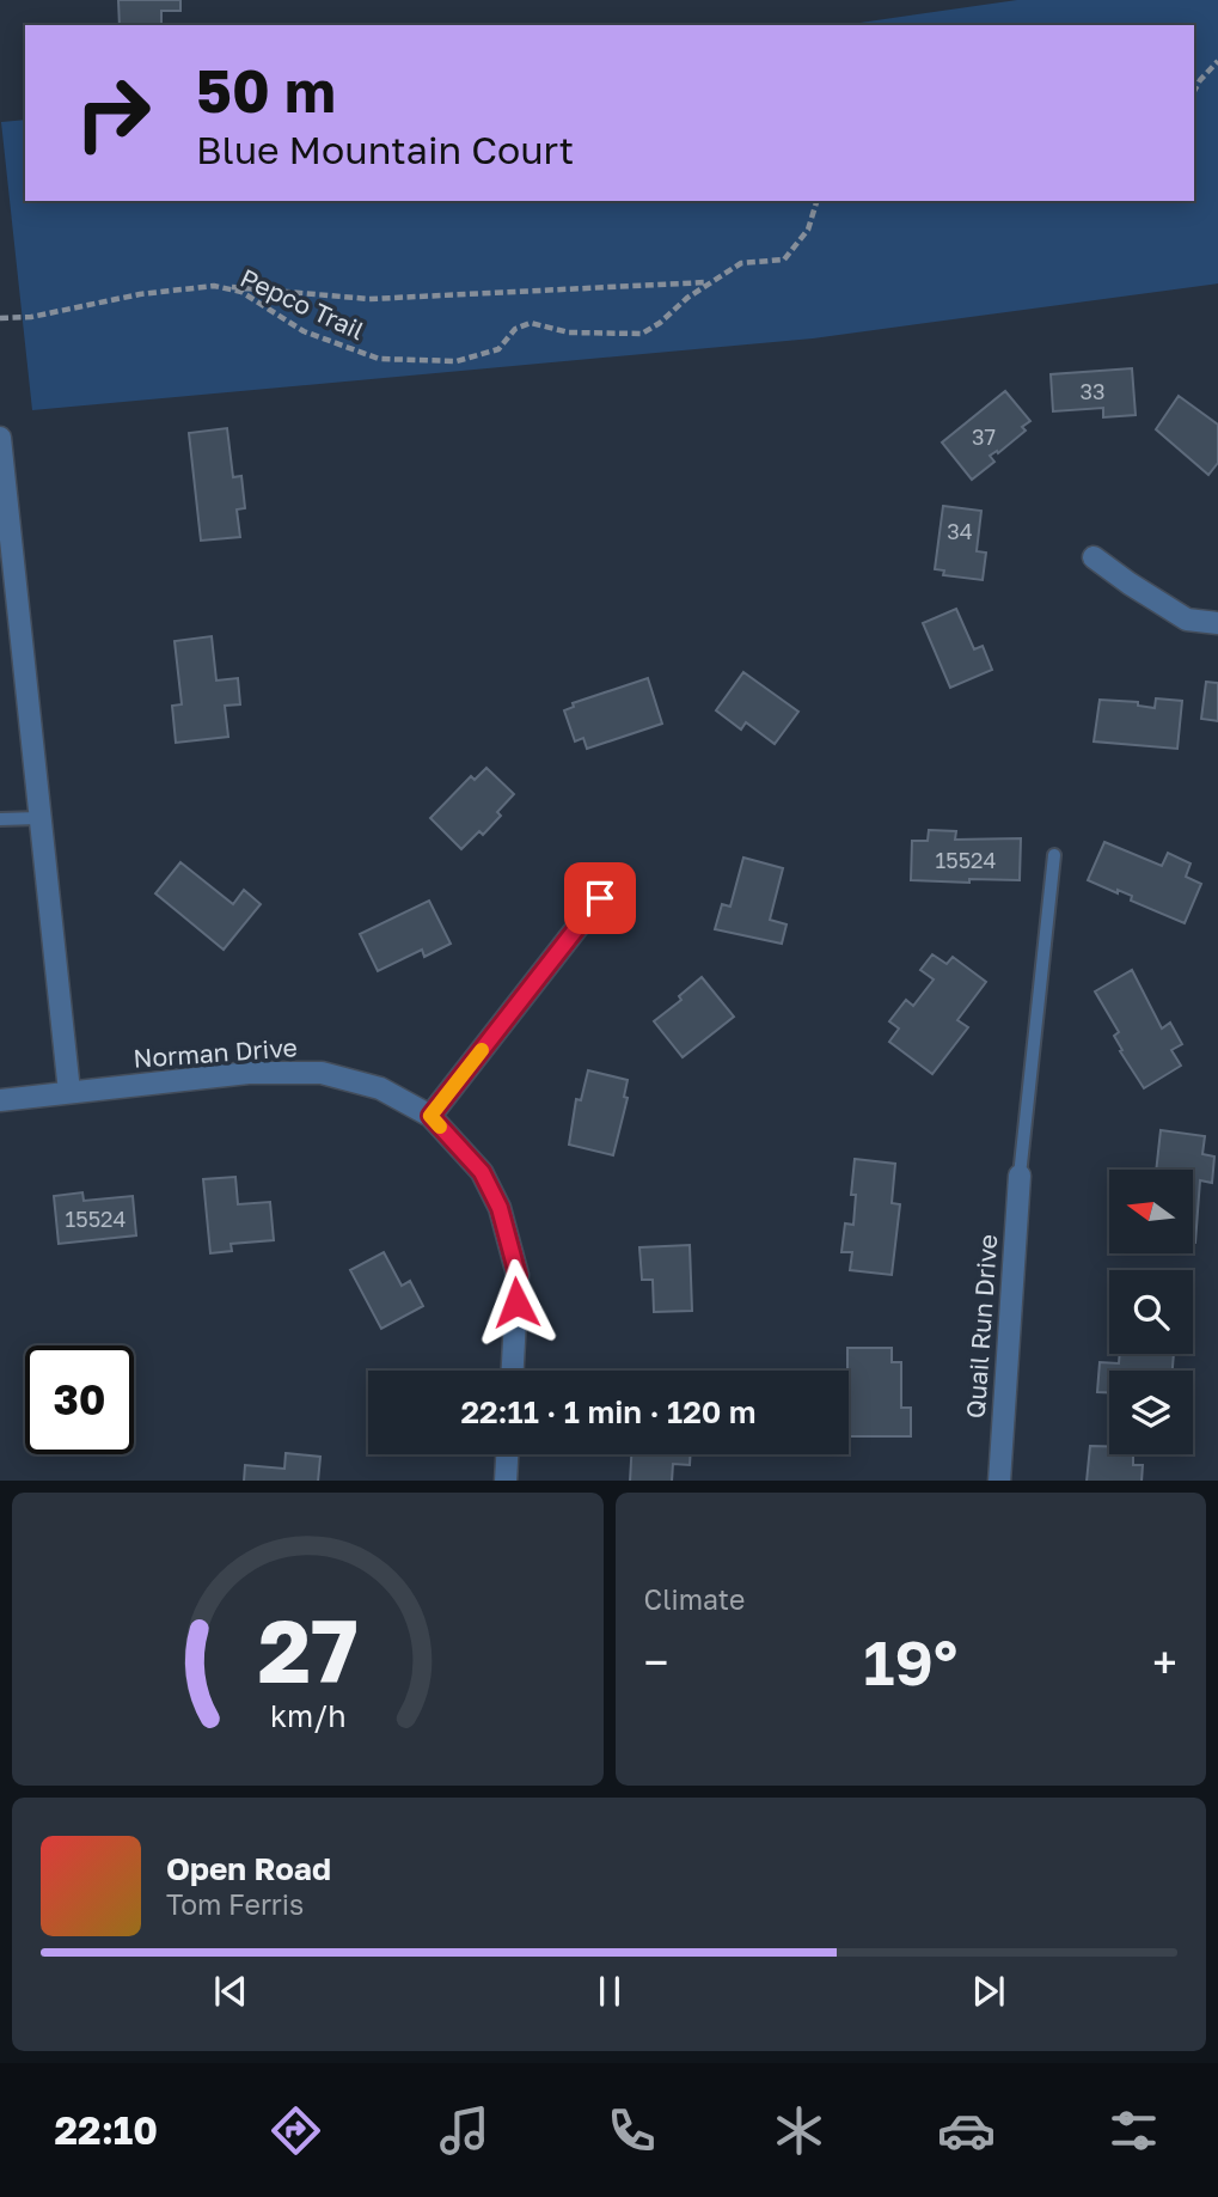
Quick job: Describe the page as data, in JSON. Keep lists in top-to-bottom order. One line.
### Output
{"streets":{"street":["Norman Drive","Quail Run Drive"],"path":["Pepco Trail"]},"house_numbers":["33","37","34","15524","15524"],"north":"left","page":{"turn":["50 m","Blue Mountain Court"],"limit":"30","trip":"22:11 · 1 min · 120 m","tile":"Climate","heat":["−","19°","+"],"song":["Open Road","Tom Ferris"],"tabs":"22:10","gauge":["27","km/h"]}}
